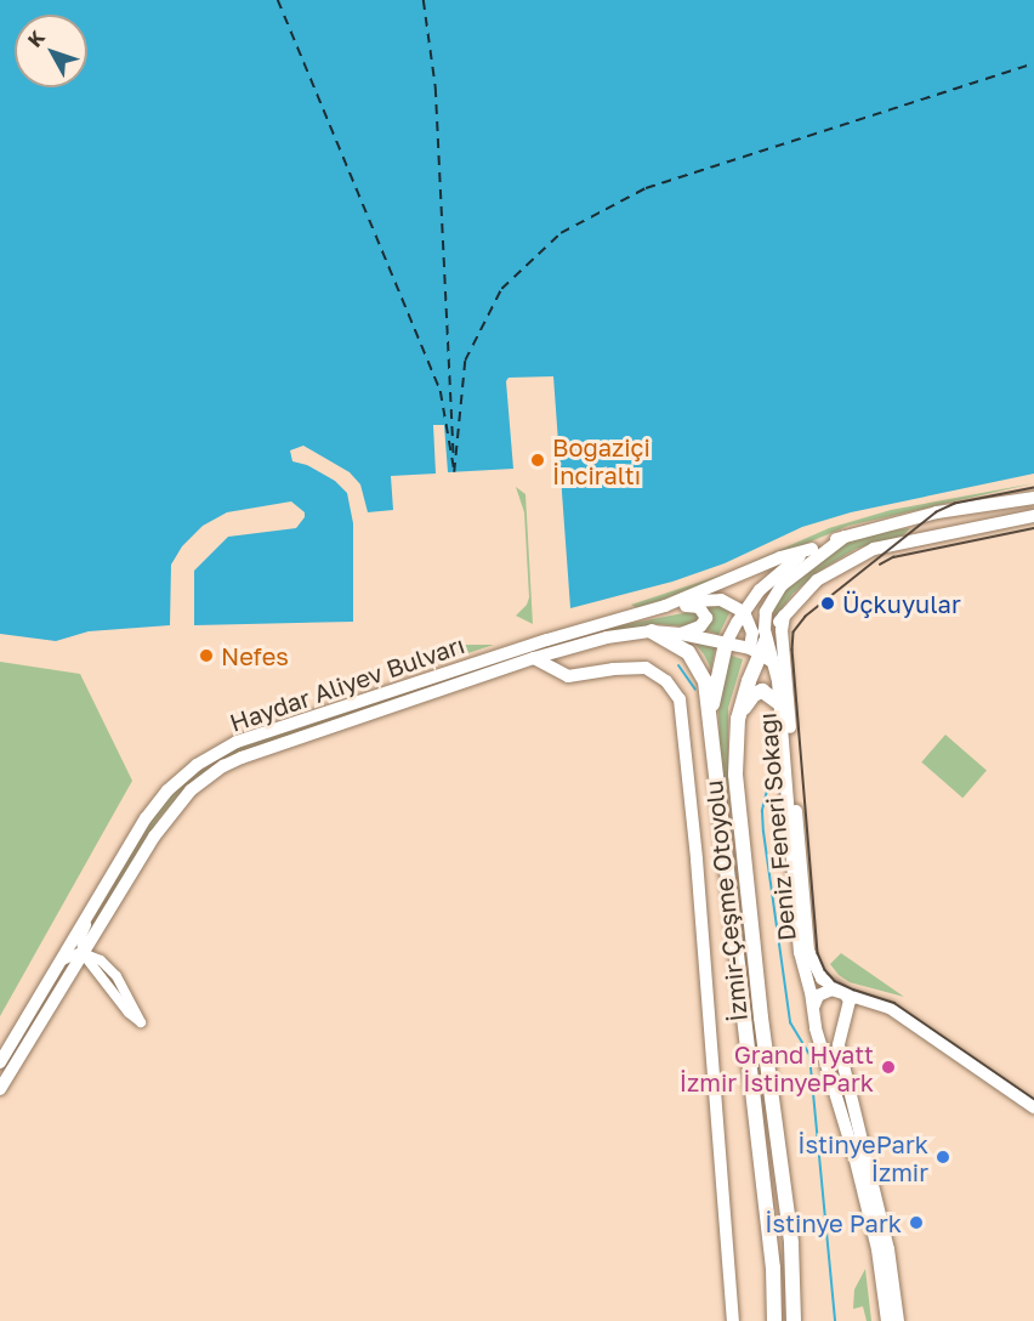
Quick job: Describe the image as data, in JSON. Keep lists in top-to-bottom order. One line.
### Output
{"streets":{"highway":["İzmir-Çeşme Otoyolu"],"main road":["Haydar Aliyev Bulvarı","Deniz Feneri Sokağı"]},"crossings":[["Haydar Aliyev Bulvarı","İzmir-Çeşme Otoyolu"]],"places":["Boğaziçi İnciraltı","Üçkuyular","Nefes","Grand Hyatt İzmir İstinyePark","İstinyePark İzmir","İstinye Park"],"north":"top left"}
